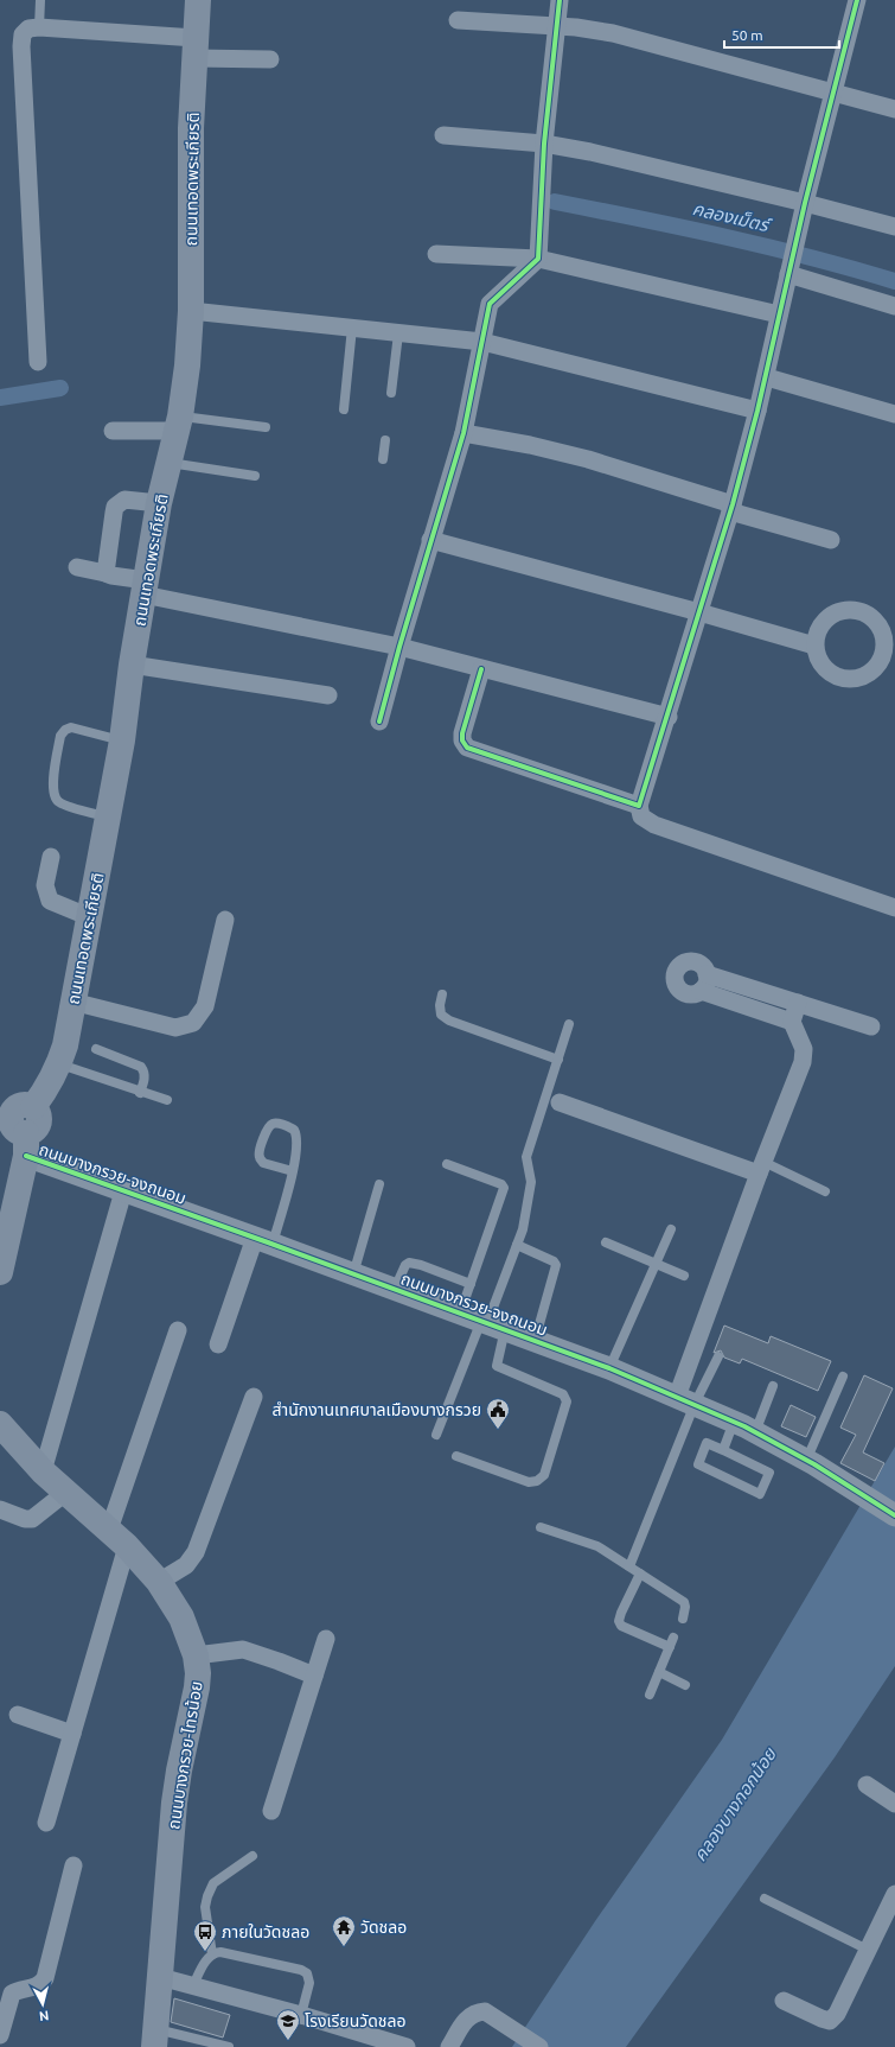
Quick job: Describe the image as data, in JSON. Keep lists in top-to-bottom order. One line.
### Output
{"streets":{"main road":["ถนนเทอดพระเกียรติ","ถนนบางกรวย-ไทรน้อย"],"street":["ถนนบางกรวย-จงถนอม"]},"crossings":[["ถนนเทอดพระเกียรติ","ถนนบางกรวย-จงถนอม"]],"water":["คลองเม็ตร์","คลองบางกอกน้อย"],"places":{"public building":["สำนักงานเทศบาลเมืองบางกรวย"],"temple":["วัดชลอ"],"bus stop":["ภายในวัดชลอ"],"school or university":["โรงเรียนวัดชลอ"]},"scale_bar":"50 m","north":"bottom"}
